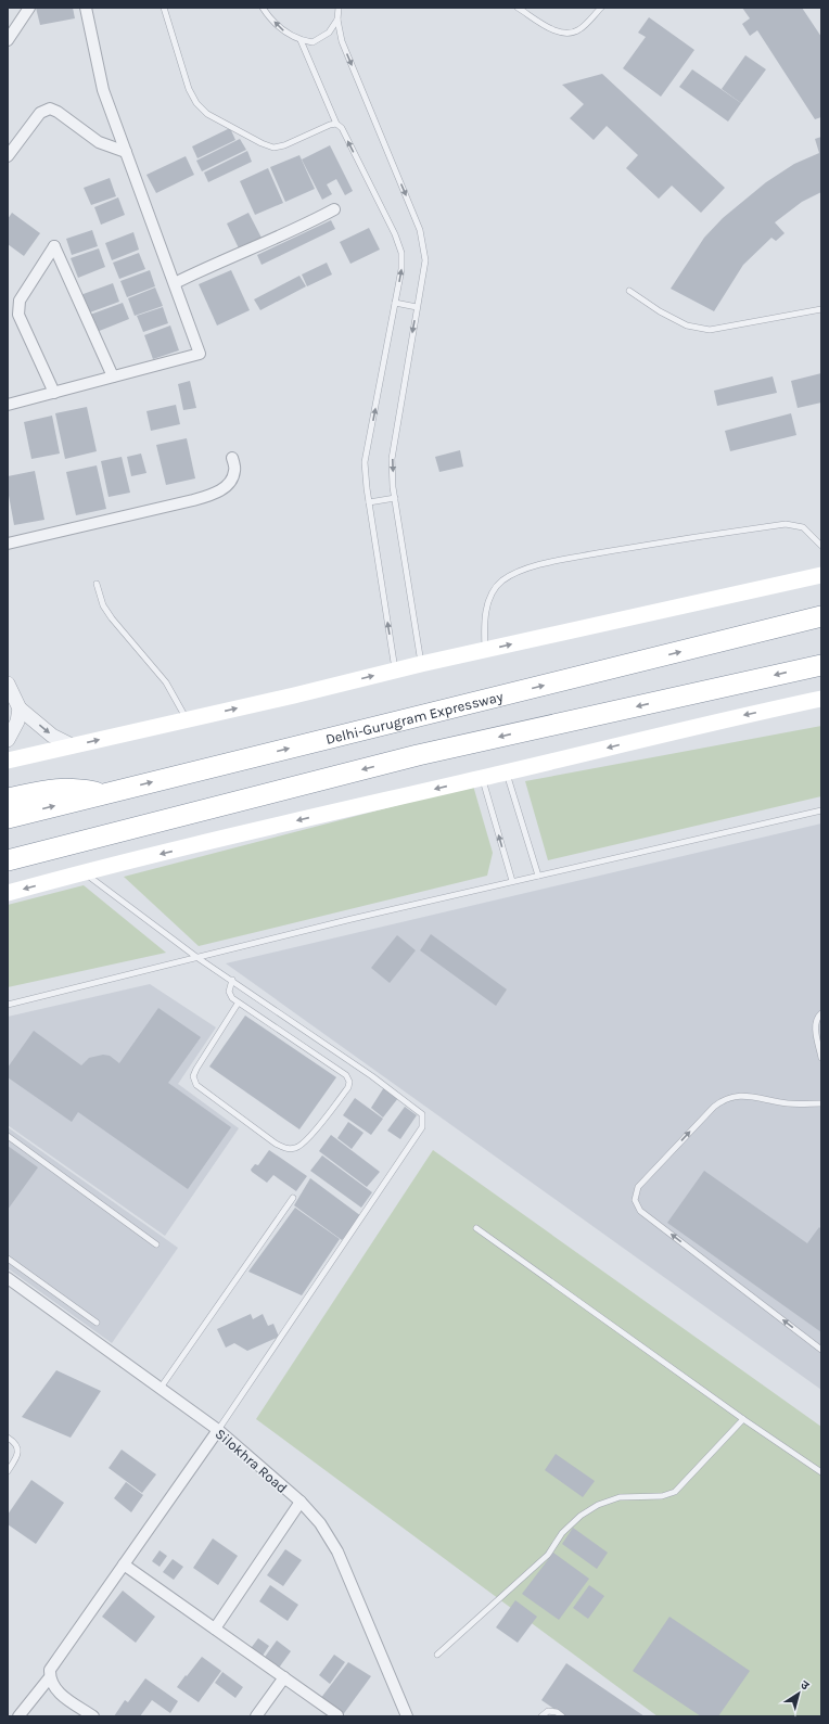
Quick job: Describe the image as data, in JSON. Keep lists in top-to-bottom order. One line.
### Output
{"streets":{"highway":["Delhi-Gurugram Expressway"],"street":["Silokhra Road"]},"north":"top right"}
